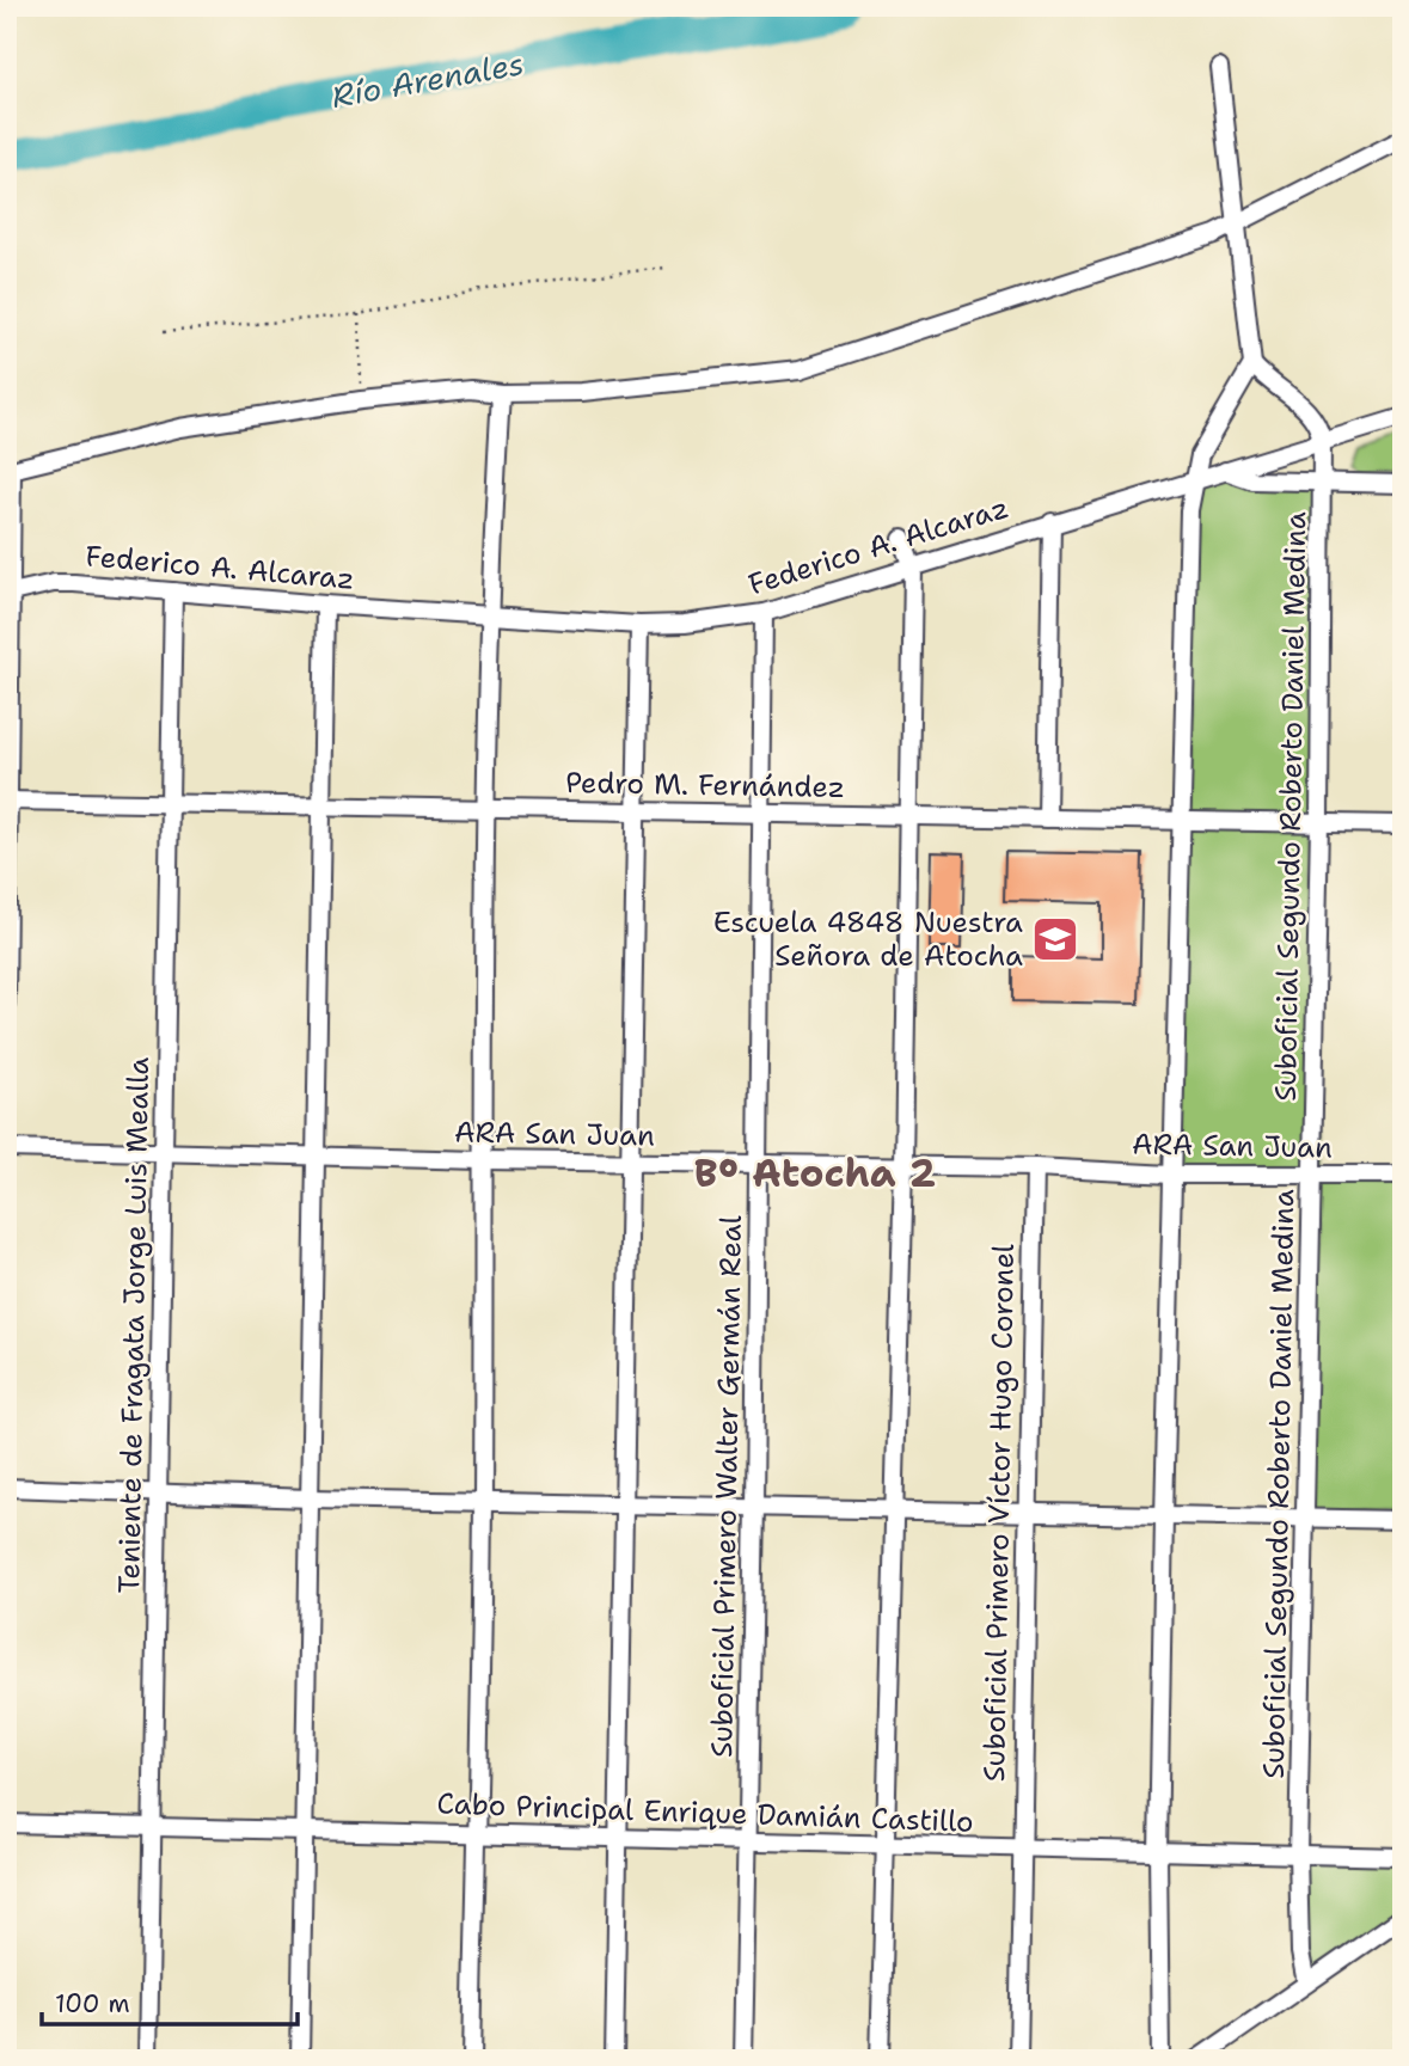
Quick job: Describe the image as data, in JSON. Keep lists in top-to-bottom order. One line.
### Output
{"streets":{"street":["Federico A. Alcaraz","Pedro M. Fernández","Suboficial Segundo Roberto Daniel Medina","ARA San Juan","Teniente de Fragata Jorge Luis Mealla","Suboficial Primero Walter Germán Real","Suboficial Primero Víctor Hugo Coronel","Cabo Principal Enrique Damián Castillo"]},"crossings":[["Federico A. Alcaraz","Suboficial Segundo Roberto Daniel Medina"],["Federico A. Alcaraz","Teniente de Fragata Jorge Luis Mealla"],["Federico A. Alcaraz","Suboficial Primero Walter Germán Real"],["Pedro M. Fernández","Suboficial Segundo Roberto Daniel Medina"],["Pedro M. Fernández","Teniente de Fragata Jorge Luis Mealla"],["Pedro M. Fernández","Suboficial Primero Walter Germán Real"],["Suboficial Segundo Roberto Daniel Medina","ARA San Juan"],["Suboficial Segundo Roberto Daniel Medina","Cabo Principal Enrique Damián Castillo"],["ARA San Juan","Teniente de Fragata Jorge Luis Mealla"],["ARA San Juan","Suboficial Primero Walter Germán Real"],["ARA San Juan","Suboficial Primero Víctor Hugo Coronel"],["Teniente de Fragata Jorge Luis Mealla","Cabo Principal Enrique Damián Castillo"],["Suboficial Primero Walter Germán Real","Cabo Principal Enrique Damián Castillo"],["Suboficial Primero Víctor Hugo Coronel","Cabo Principal Enrique Damián Castillo"]],"districts":["Bº Atocha 2"],"water":["Río Arenales"],"places":{"school or university":["Escuela 4848 Nuestra Señora de Atocha"]},"scale_bar":"100 m"}
